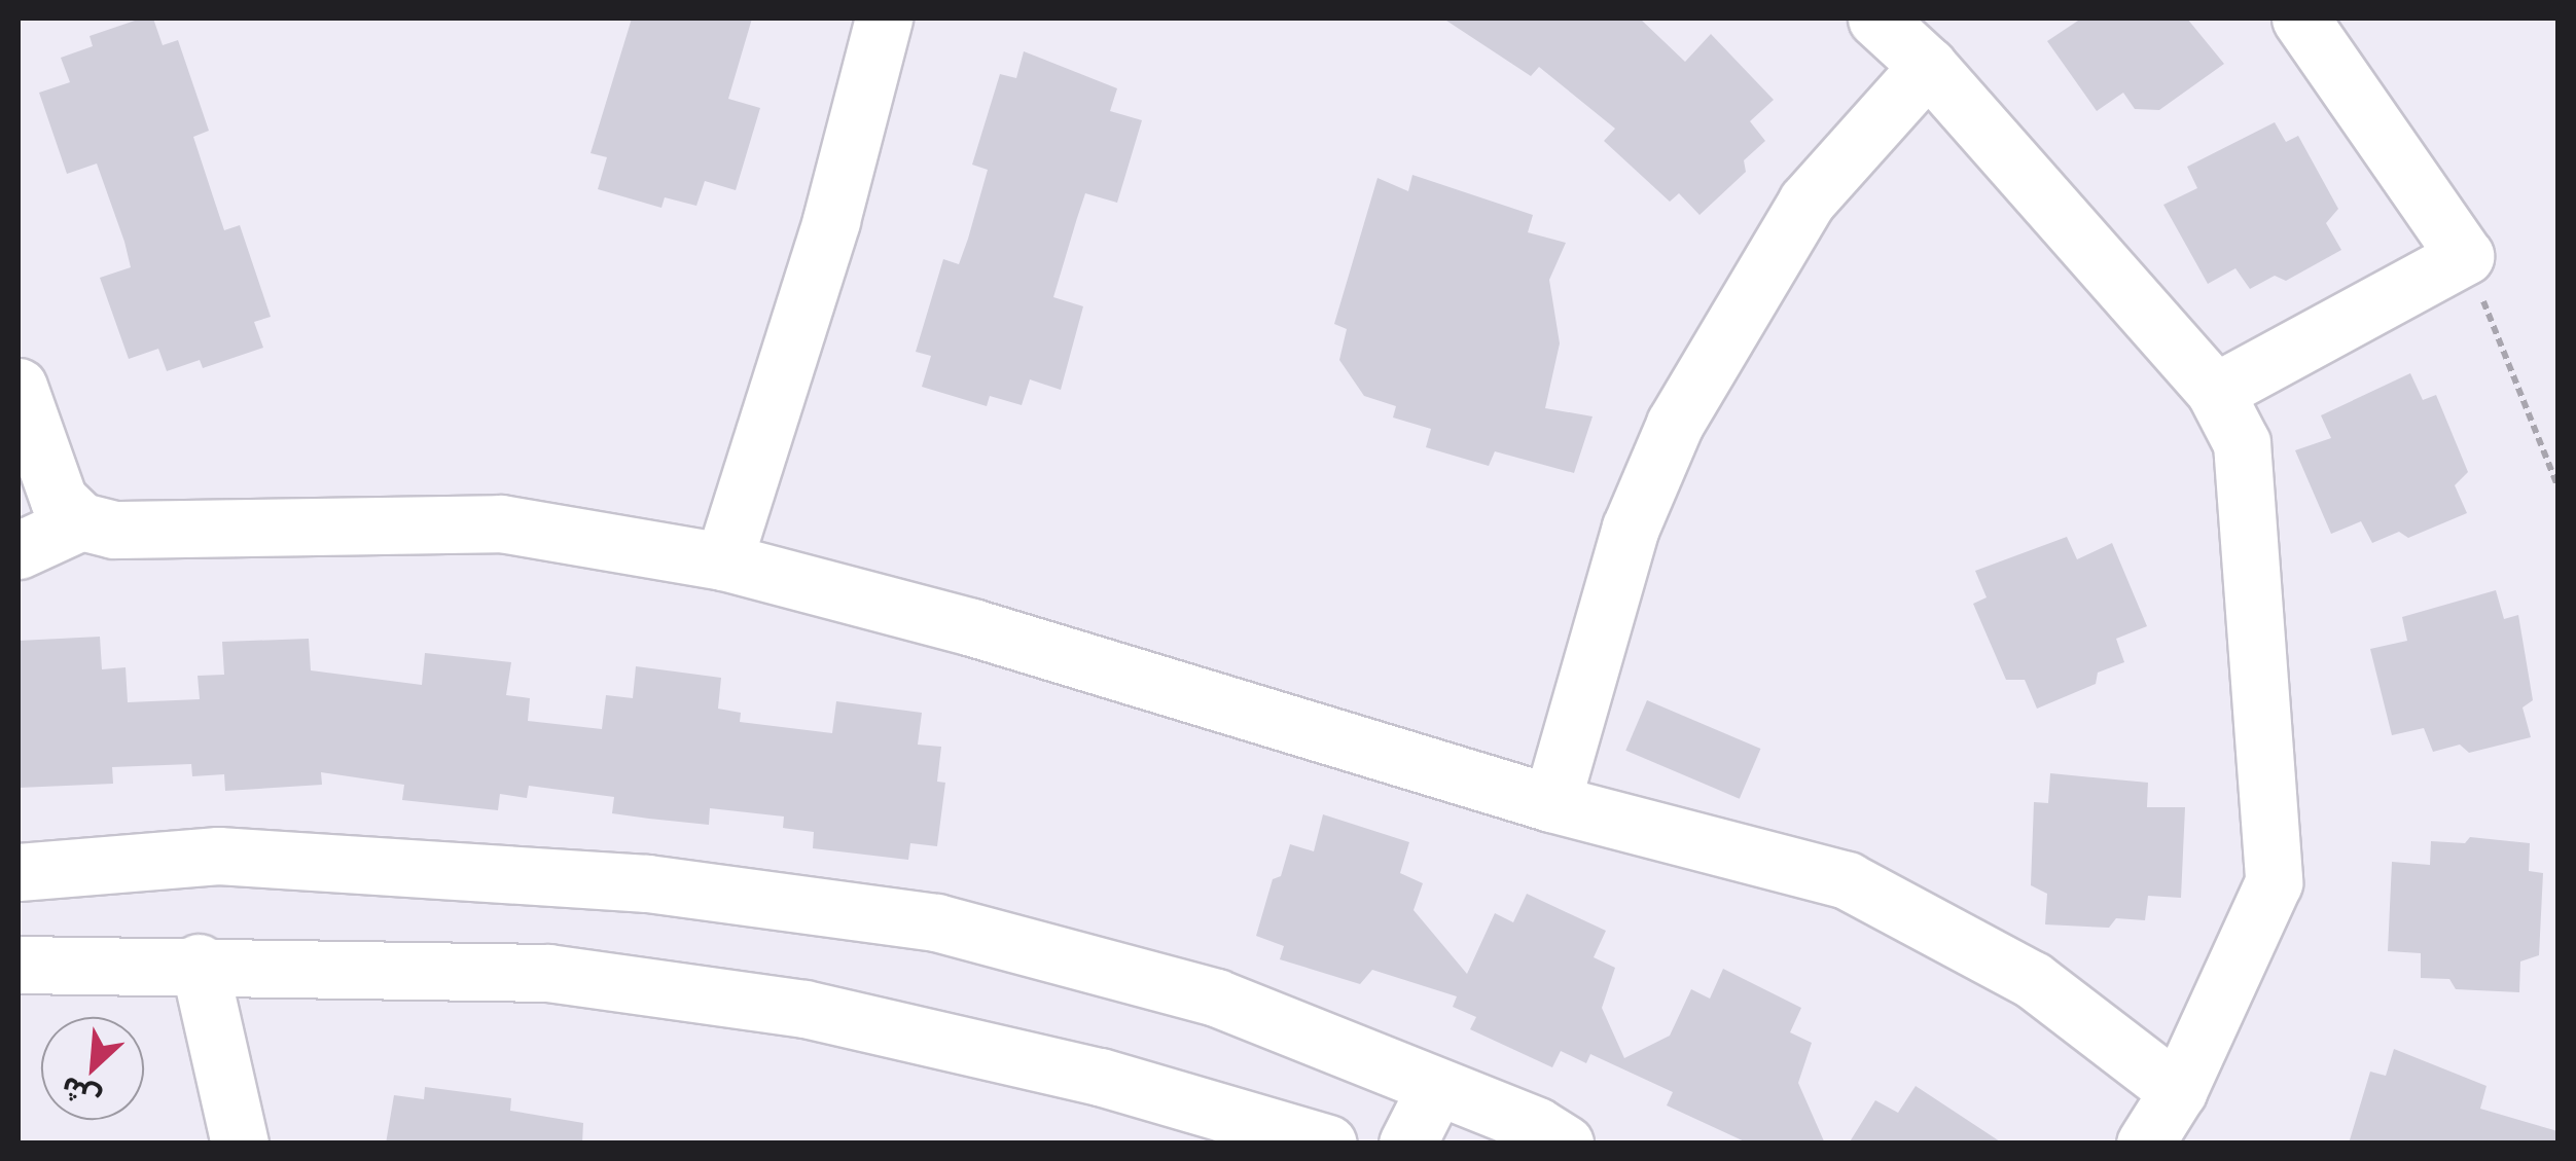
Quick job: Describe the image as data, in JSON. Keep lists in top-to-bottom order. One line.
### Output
{"north":"bottom left"}
